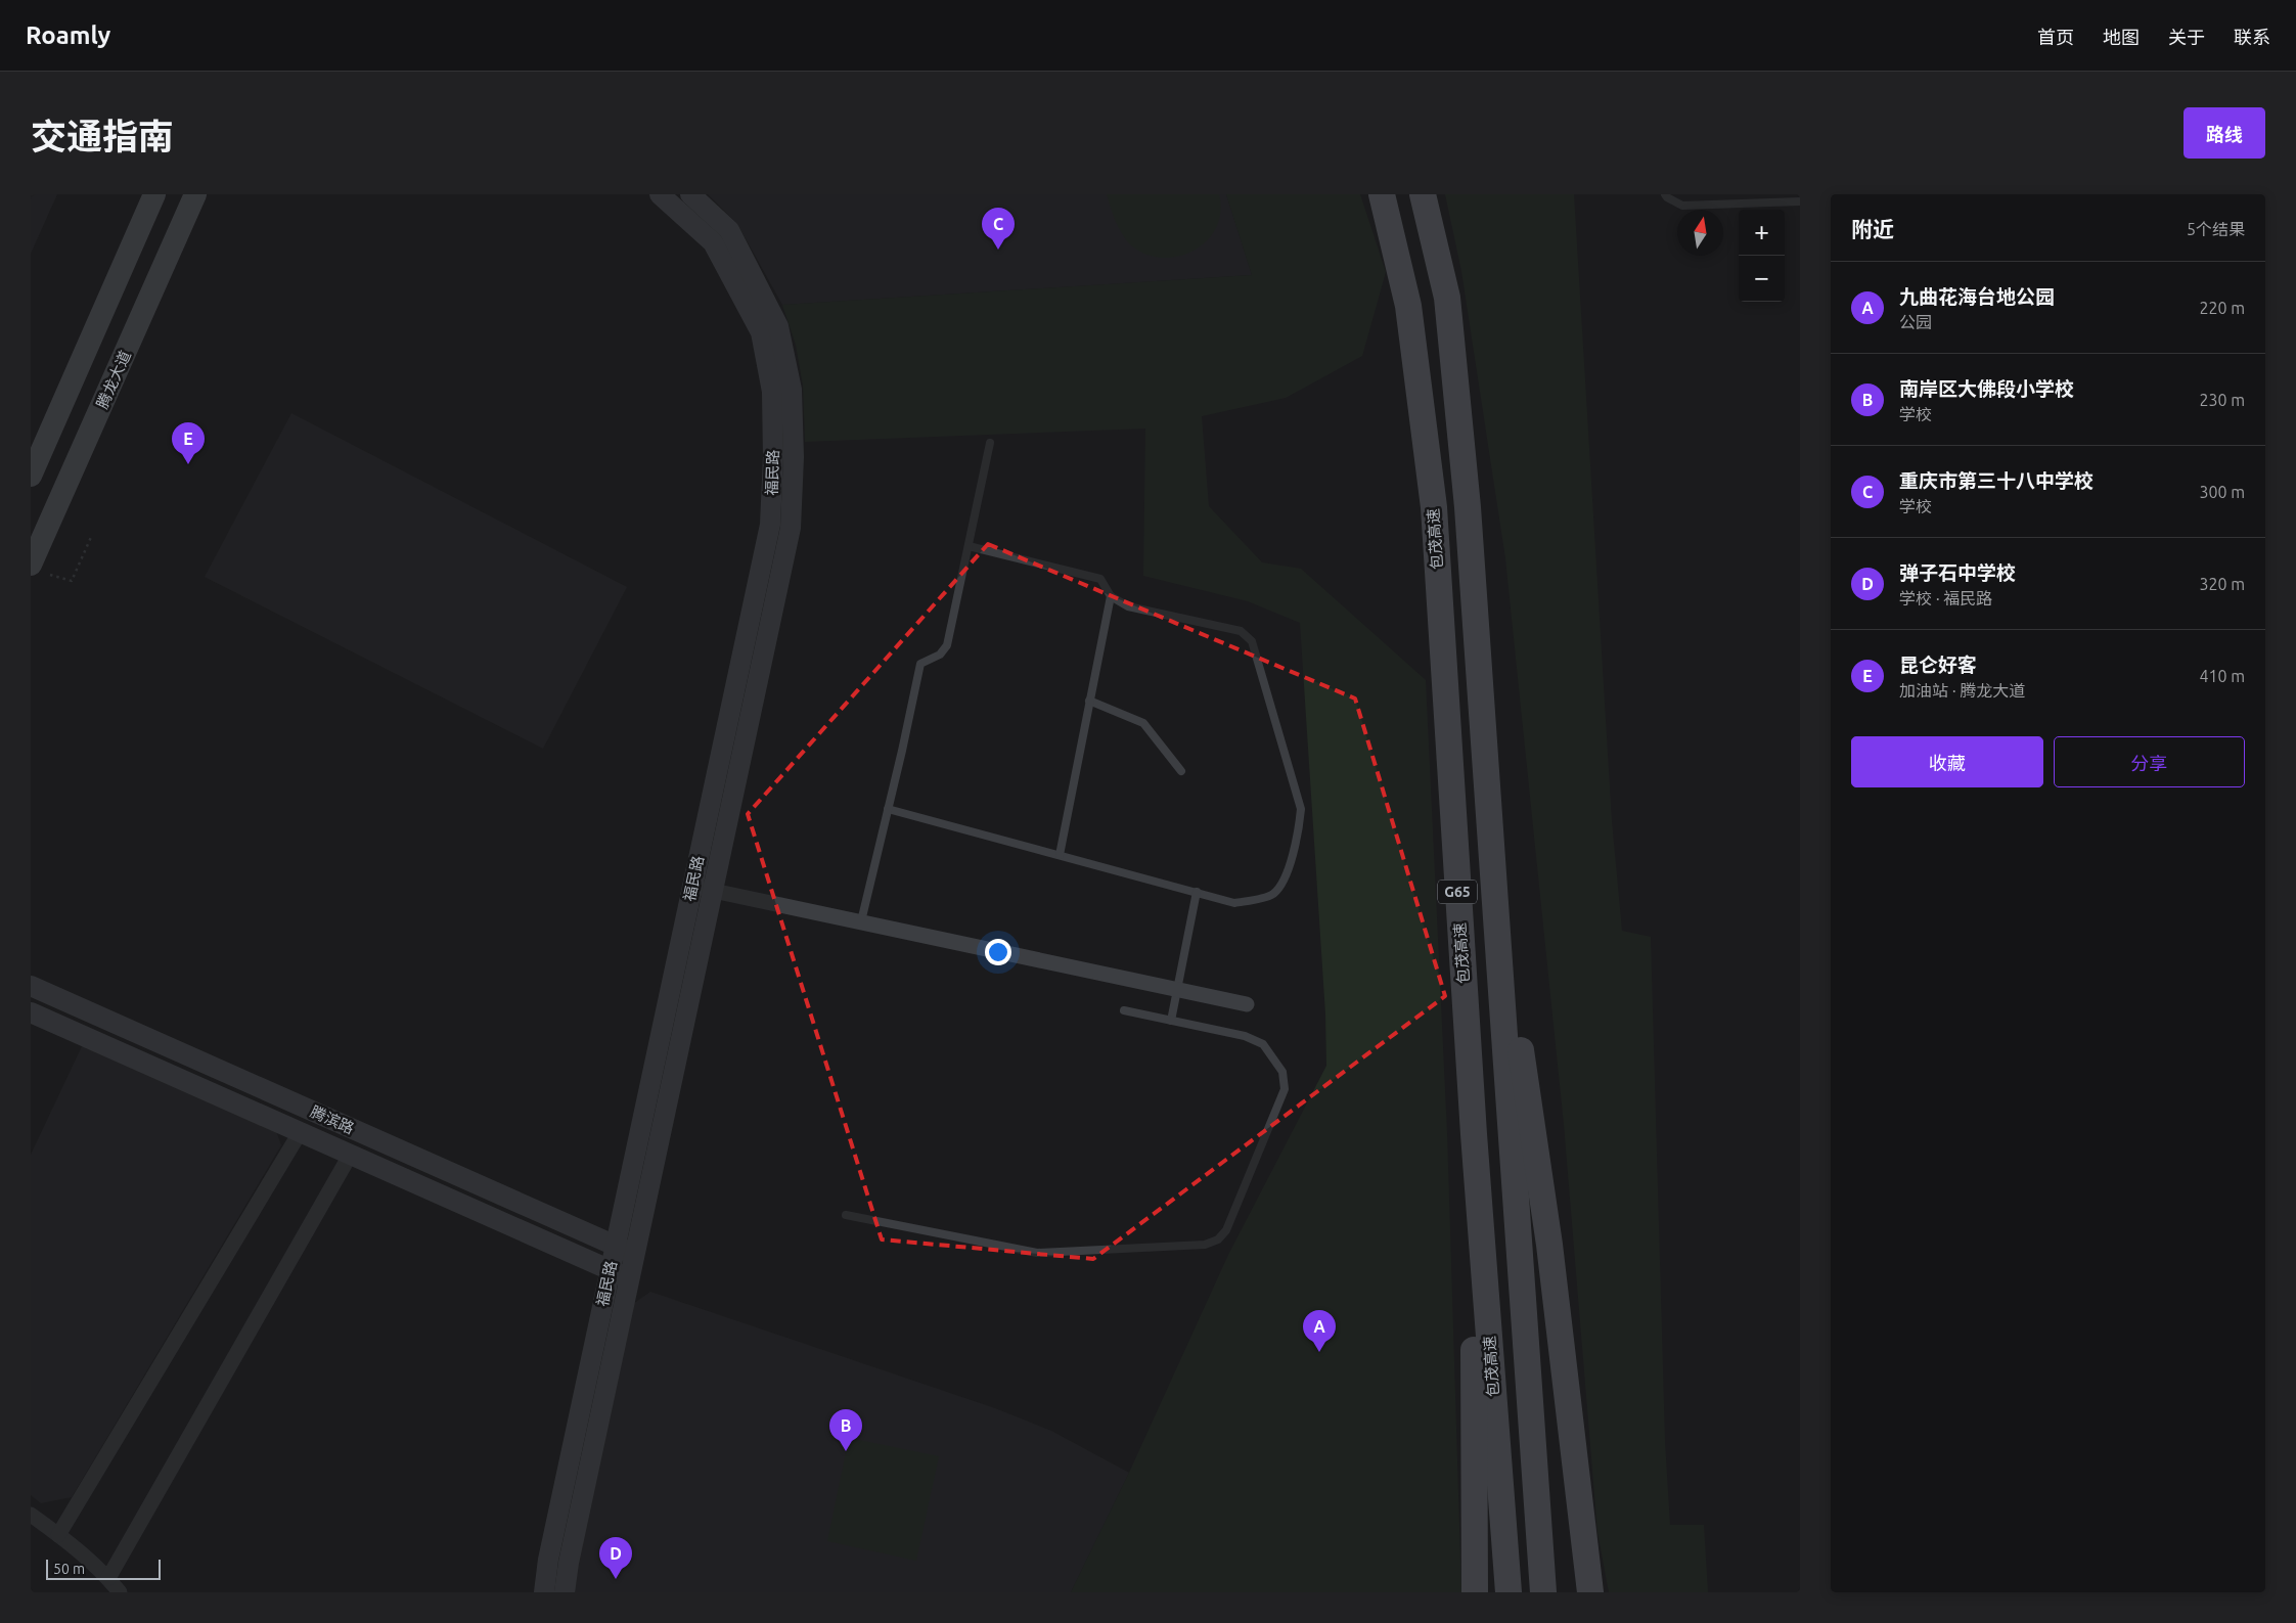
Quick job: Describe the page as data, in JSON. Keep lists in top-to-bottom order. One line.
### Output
{"streets":{"highway":["包茂高速","G65"],"main road":["腾龙大道","福民路","腾滨路"]},"crossings":[["福民路","腾滨路"]],"scale_bar":"50 m","north":"top","page":{"header":"Roamly","nav":["首页","地图","关于","联系"],"title":"交通指南","buttons":["路线",["收藏","分享"]],"heading":["附近","5个结果"],"pins":["C","E","A","B","D"],"map_buttons":["+","−"],"list":[{"mark":"A","name":"九曲花海台地公园","note":"公园","value":"220 m"},{"mark":"B","name":"南岸区大佛段小学校","note":"学校","value":"230 m"},{"mark":"C","name":"重庆市第三十八中学校","note":"学校","value":"300 m"},{"mark":"D","name":"弹子石中学校","note":"学校 · 福民路","value":"320 m"},{"mark":"E","name":"昆仑好客","note":"加油站 · 腾龙大道","value":"410 m"}],"scale":"50 m"}}
